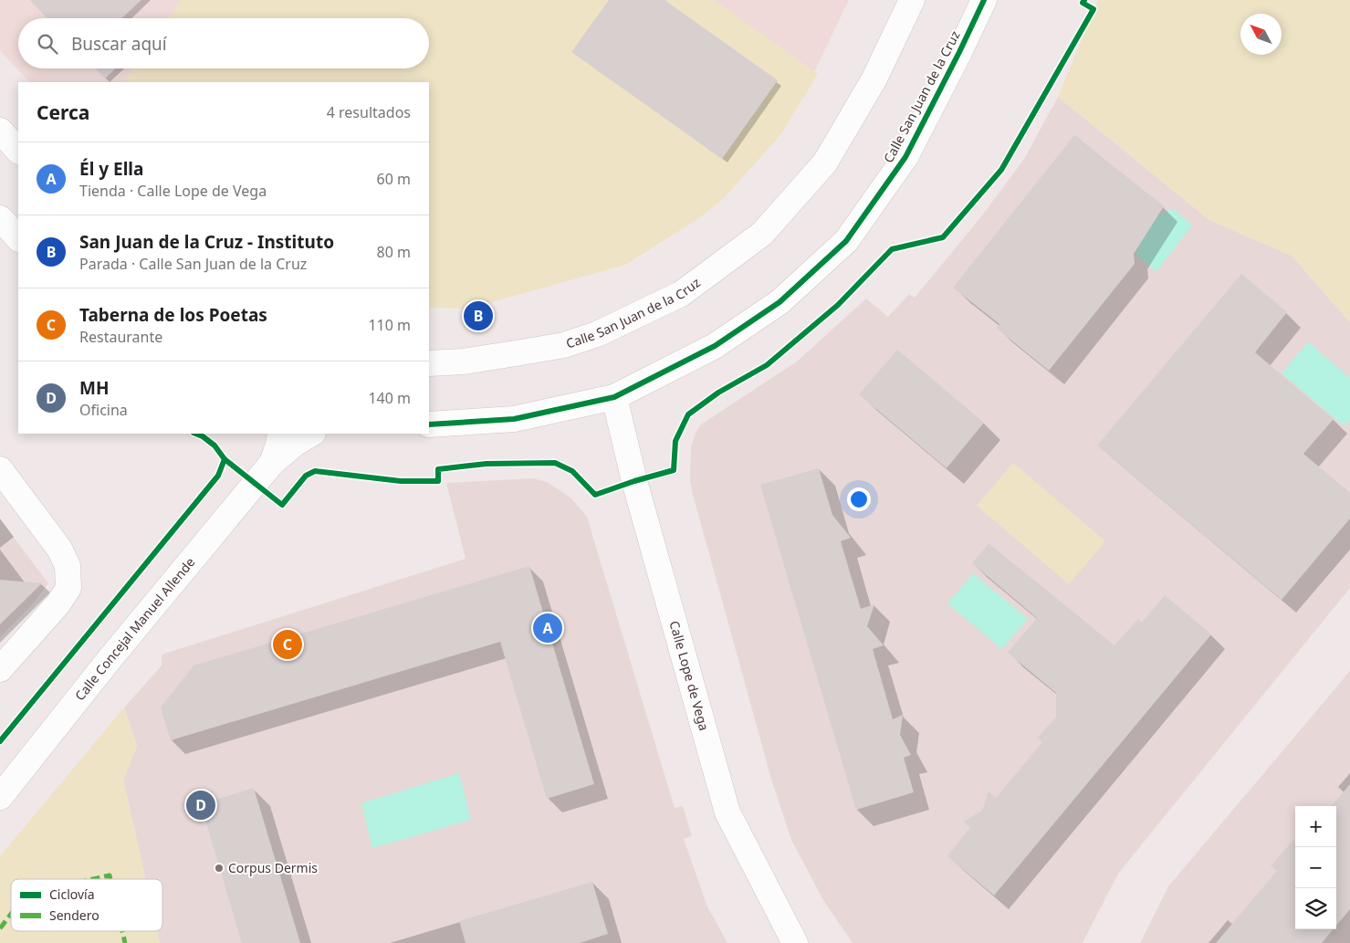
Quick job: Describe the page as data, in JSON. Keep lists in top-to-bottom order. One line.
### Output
{"streets":{"street":["Calle San Juan de la Cruz","Calle Concejal Manuel Allende","Calle Lope de Vega"]},"crossings":[["Calle San Juan de la Cruz","Calle Lope de Vega"]],"places":["Corpus Dermis"],"legend":["Ciclovía","Sendero"],"north":"top left","page":{"search":"Buscar aquí","heading":["Cerca","4 resultados"],"list":[{"mark":"A","name":"Él y Ella","note":"Tienda · Calle Lope de Vega","value":"60 m"},{"mark":"B","name":"San Juan de la Cruz - Instituto","note":"Parada · Calle San Juan de la Cruz","value":"80 m"},{"mark":"C","name":"Taberna de los Poetas","note":"Restaurante","value":"110 m"},{"mark":"D","name":"MH","note":"Oficina","value":"140 m"}],"pins":["B","A","C","D"],"map_buttons":["+","−"]}}
